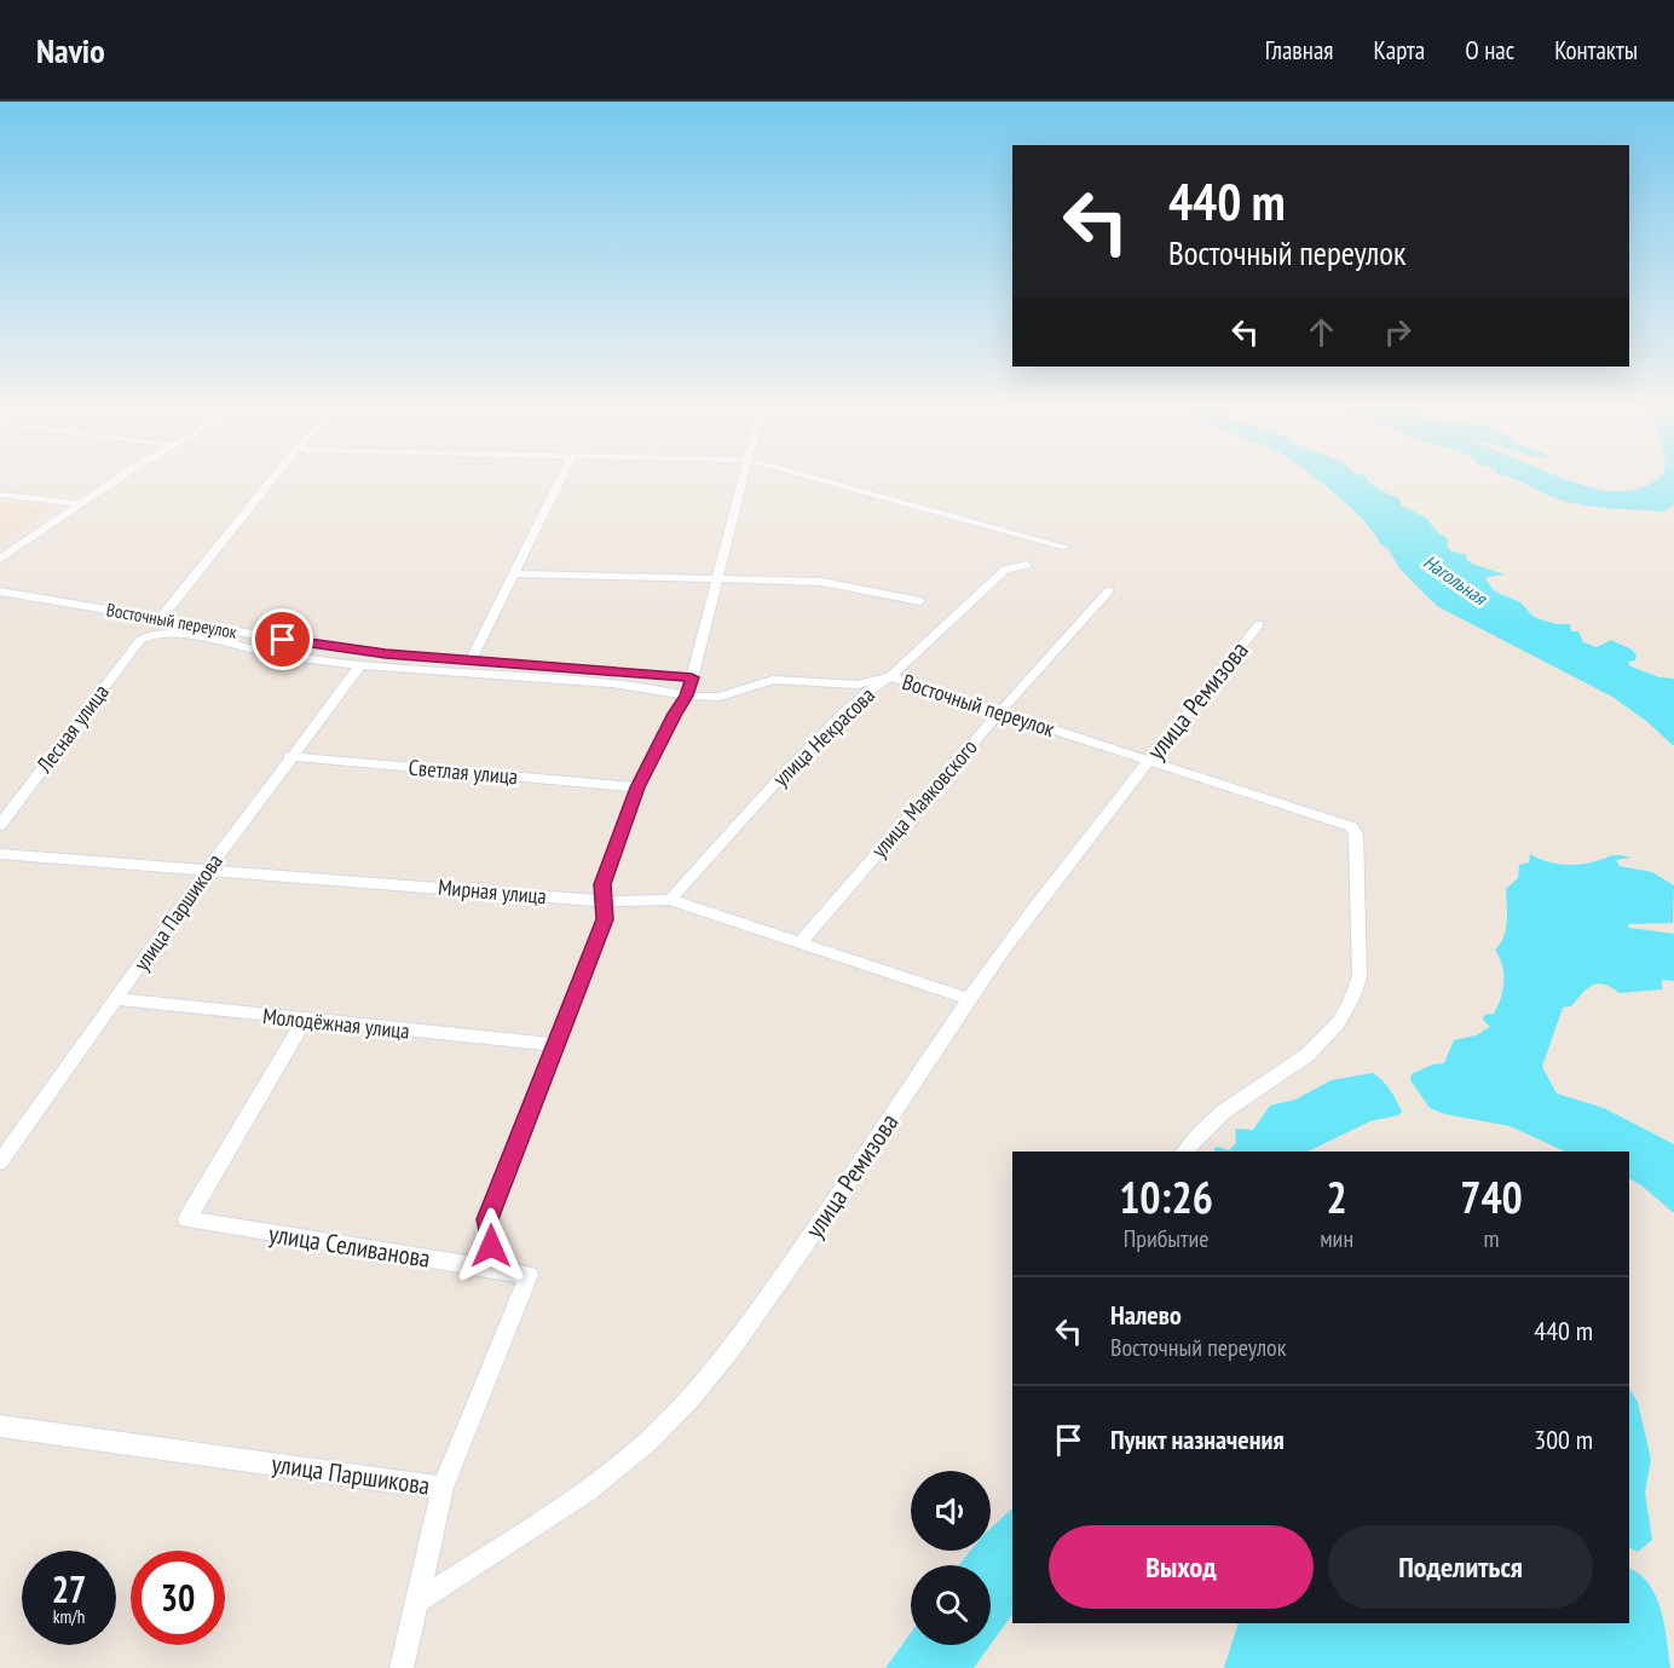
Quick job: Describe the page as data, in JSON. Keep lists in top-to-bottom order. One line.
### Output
{"streets":{"street":["Восточный переулок","улица Ремизова","Лесная улица","улица Некрасова","Светлая улица","улица Маяковского","Мирная улица","улица Паршикова","Молодёжная улица","улица Селиванова"]},"crossings":[["Восточный переулок","улица Ремизова"],["Восточный переулок","Лесная улица"],["Восточный переулок","улица Некрасова"],["Восточный переулок","улица Маяковского"],["Восточный переулок","улица Паршикова"],["улица Ремизова","Мирная улица"],["улица Ремизова","улица Селиванова"],["улица Некрасова","Мирная улица"],["Светлая улица","улица Паршикова"],["улица Маяковского","Мирная улица"],["Мирная улица","улица Паршикова"],["улица Паршикова","Молодёжная улица"],["улица Паршикова","улица Селиванова"],["Молодёжная улица","улица Селиванова"]],"water":["Нагольная"],"page":{"header":"Navio","nav":["Главная","Карта","О нас","Контакты"],"turn":["440 m","Восточный переулок"],"eta":["10:26","Прибытие","2","мин","740","m"],"list":[{"name":"Налево","note":"Восточный переулок","value":"440 m"},{"name":"Пункт назначения","value":"300 m"}],"buttons":["Выход","Поделиться"],"speed":"27 km/h","limit":"30"}}
